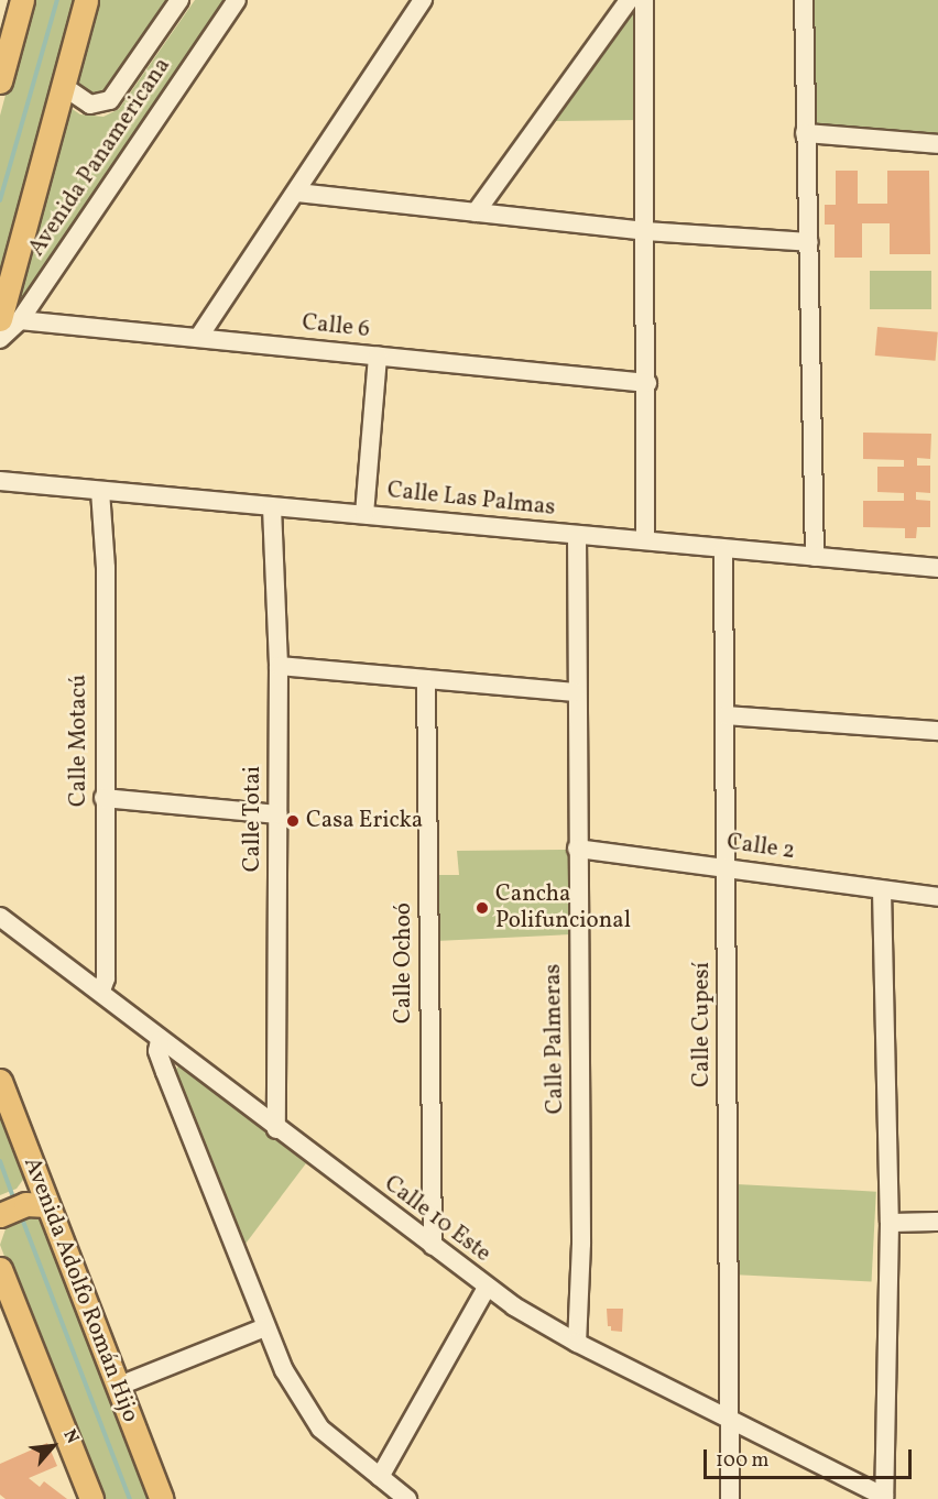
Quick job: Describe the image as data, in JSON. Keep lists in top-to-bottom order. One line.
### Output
{"streets":{"main road":["Avenida Adolfo Román Hijo"],"street":["Avenida Panamericana","Calle 6","Calle Las Palmas","Calle Motacú","Calle Totai","Calle 2","Calle Ochoó","Calle Cupesí","Calle Palmeras","Calle 10 Este"]},"crossings":[["Avenida Panamericana","Calle 6"],["Calle Las Palmas","Calle Motacú"],["Calle Las Palmas","Calle Totai"],["Calle Las Palmas","Calle Cupesí"],["Calle Las Palmas","Calle Palmeras"],["Calle Motacú","Calle 10 Este"],["Calle Totai","Calle 10 Este"],["Calle 2","Calle Cupesí"],["Calle 2","Calle Palmeras"],["Calle Ochoó","Calle 10 Este"],["Calle Cupesí","Calle 10 Este"],["Calle Palmeras","Calle 10 Este"]],"places":["Casa Ericka","Cancha Polifuncional"],"scale_bar":"100 m","north":"top right"}
